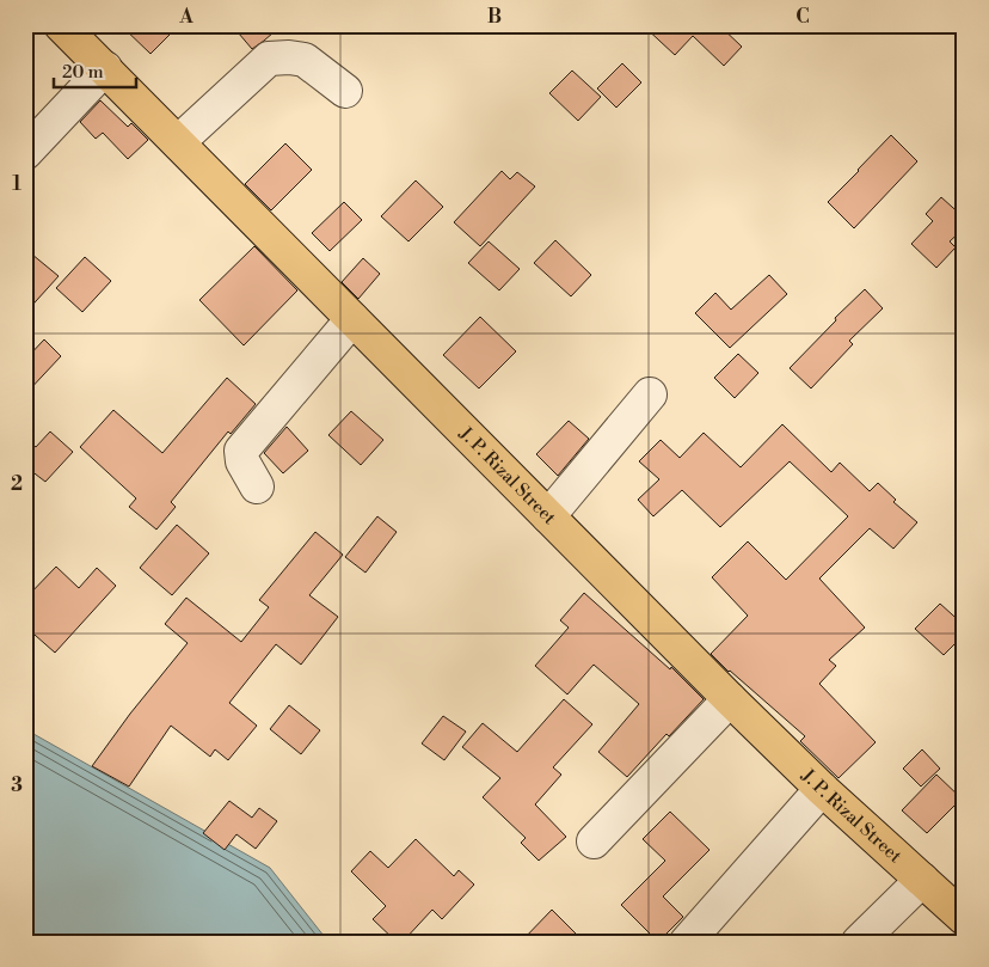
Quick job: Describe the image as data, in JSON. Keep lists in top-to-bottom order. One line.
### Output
{"streets":{"main road":["J. P. Rizal Street"]},"scale_bar":"20 m","grid":{"columns":["A","B","C"],"rows":["1","2","3"]}}
